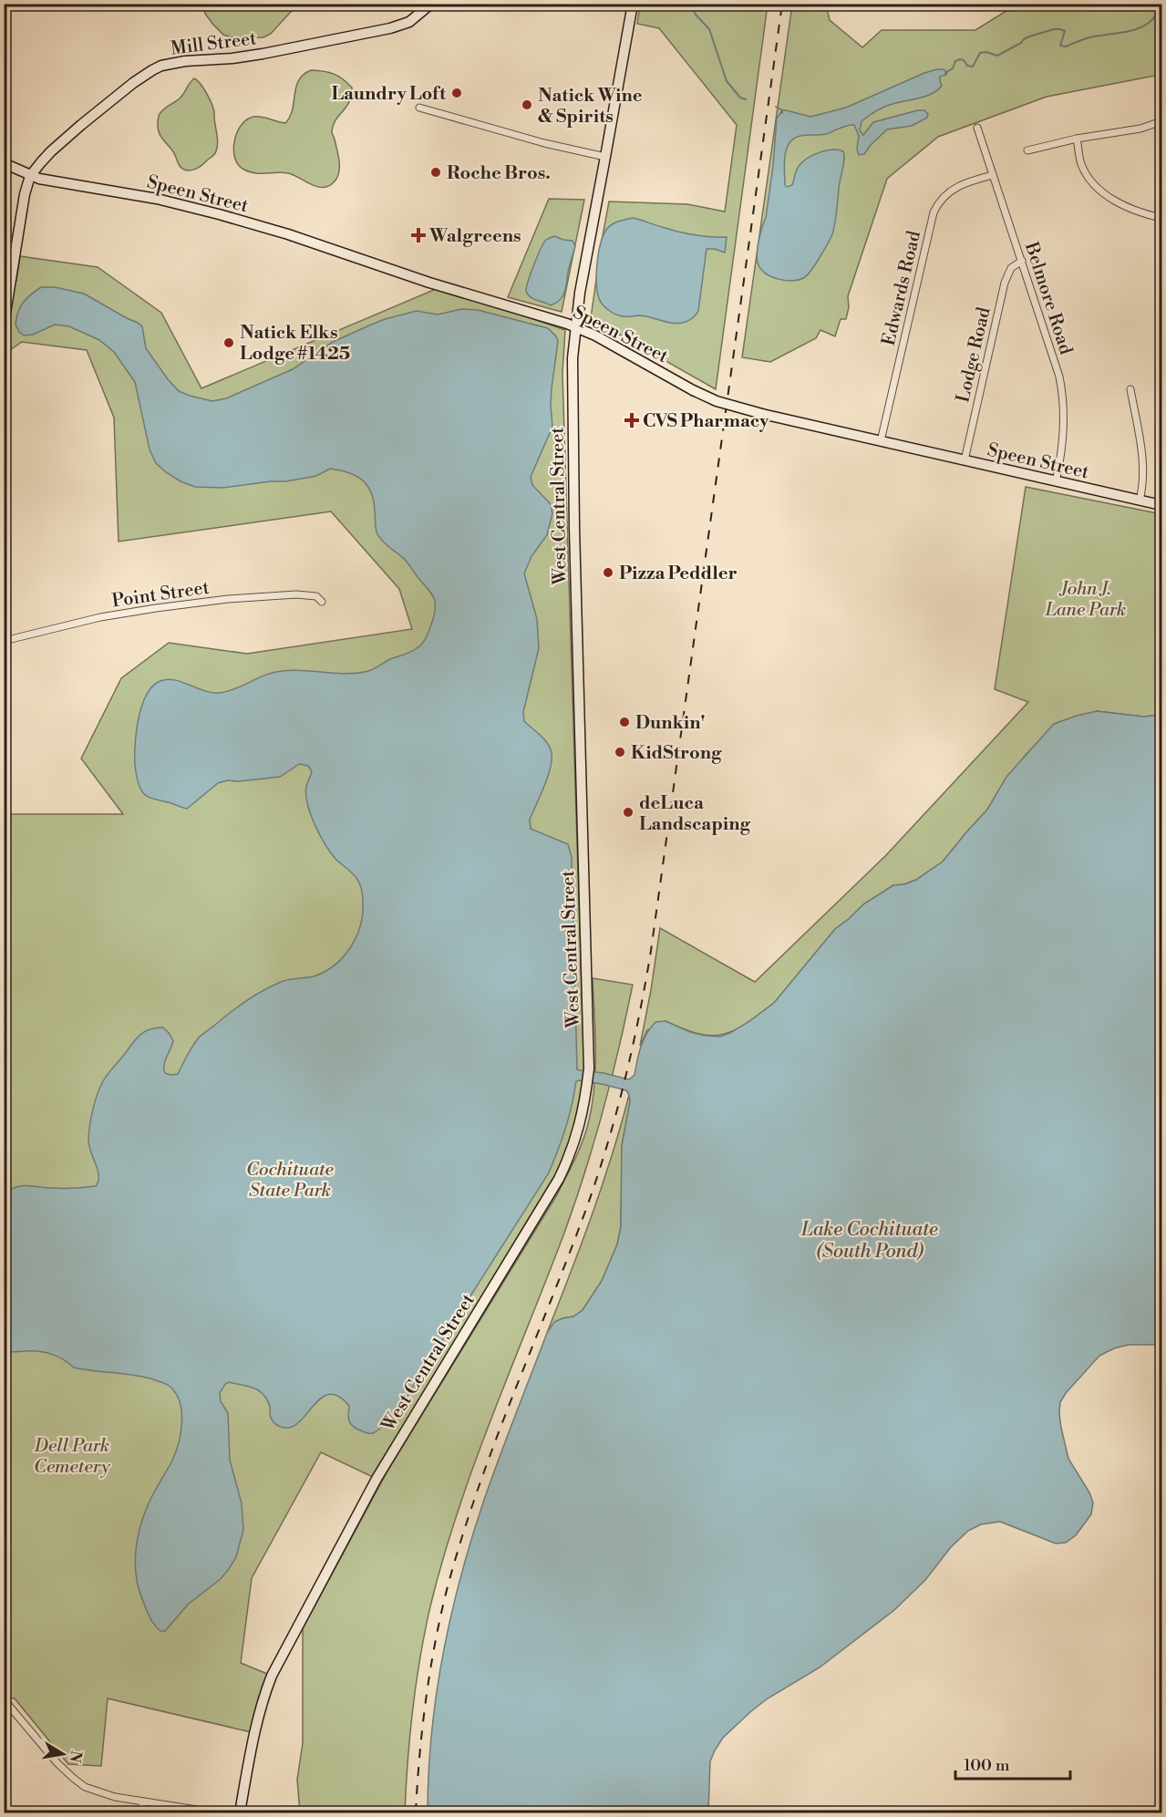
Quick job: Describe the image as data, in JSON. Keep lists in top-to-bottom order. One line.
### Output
{"streets":{"main road":["Mill Street","Speen Street","West Central Street"],"street":["Edwards Road","Belmore Road","Lodge Road","Point Street"]},"crossings":[["Mill Street","Speen Street"],["Speen Street","Edwards Road"],["Speen Street","Belmore Road"],["Speen Street","Lodge Road"],["Speen Street","West Central Street"],["Edwards Road","Belmore Road"],["Belmore Road","Lodge Road"]],"water":["Lake Cochituate (South Pond)"],"parks":["John J. Lane Park","Cochituate State Park","Dell Park Cemetery"],"places":{"other":["Laundry Loft","Natick Wine & Spirits","Roche Bros.","Natick Elks Lodge #1425","Pizza Peddler","Dunkin'","KidStrong","deLuca Landscaping"],"health":["Walgreens","CVS Pharmacy"]},"scale_bar":"100 m","north":"right"}
